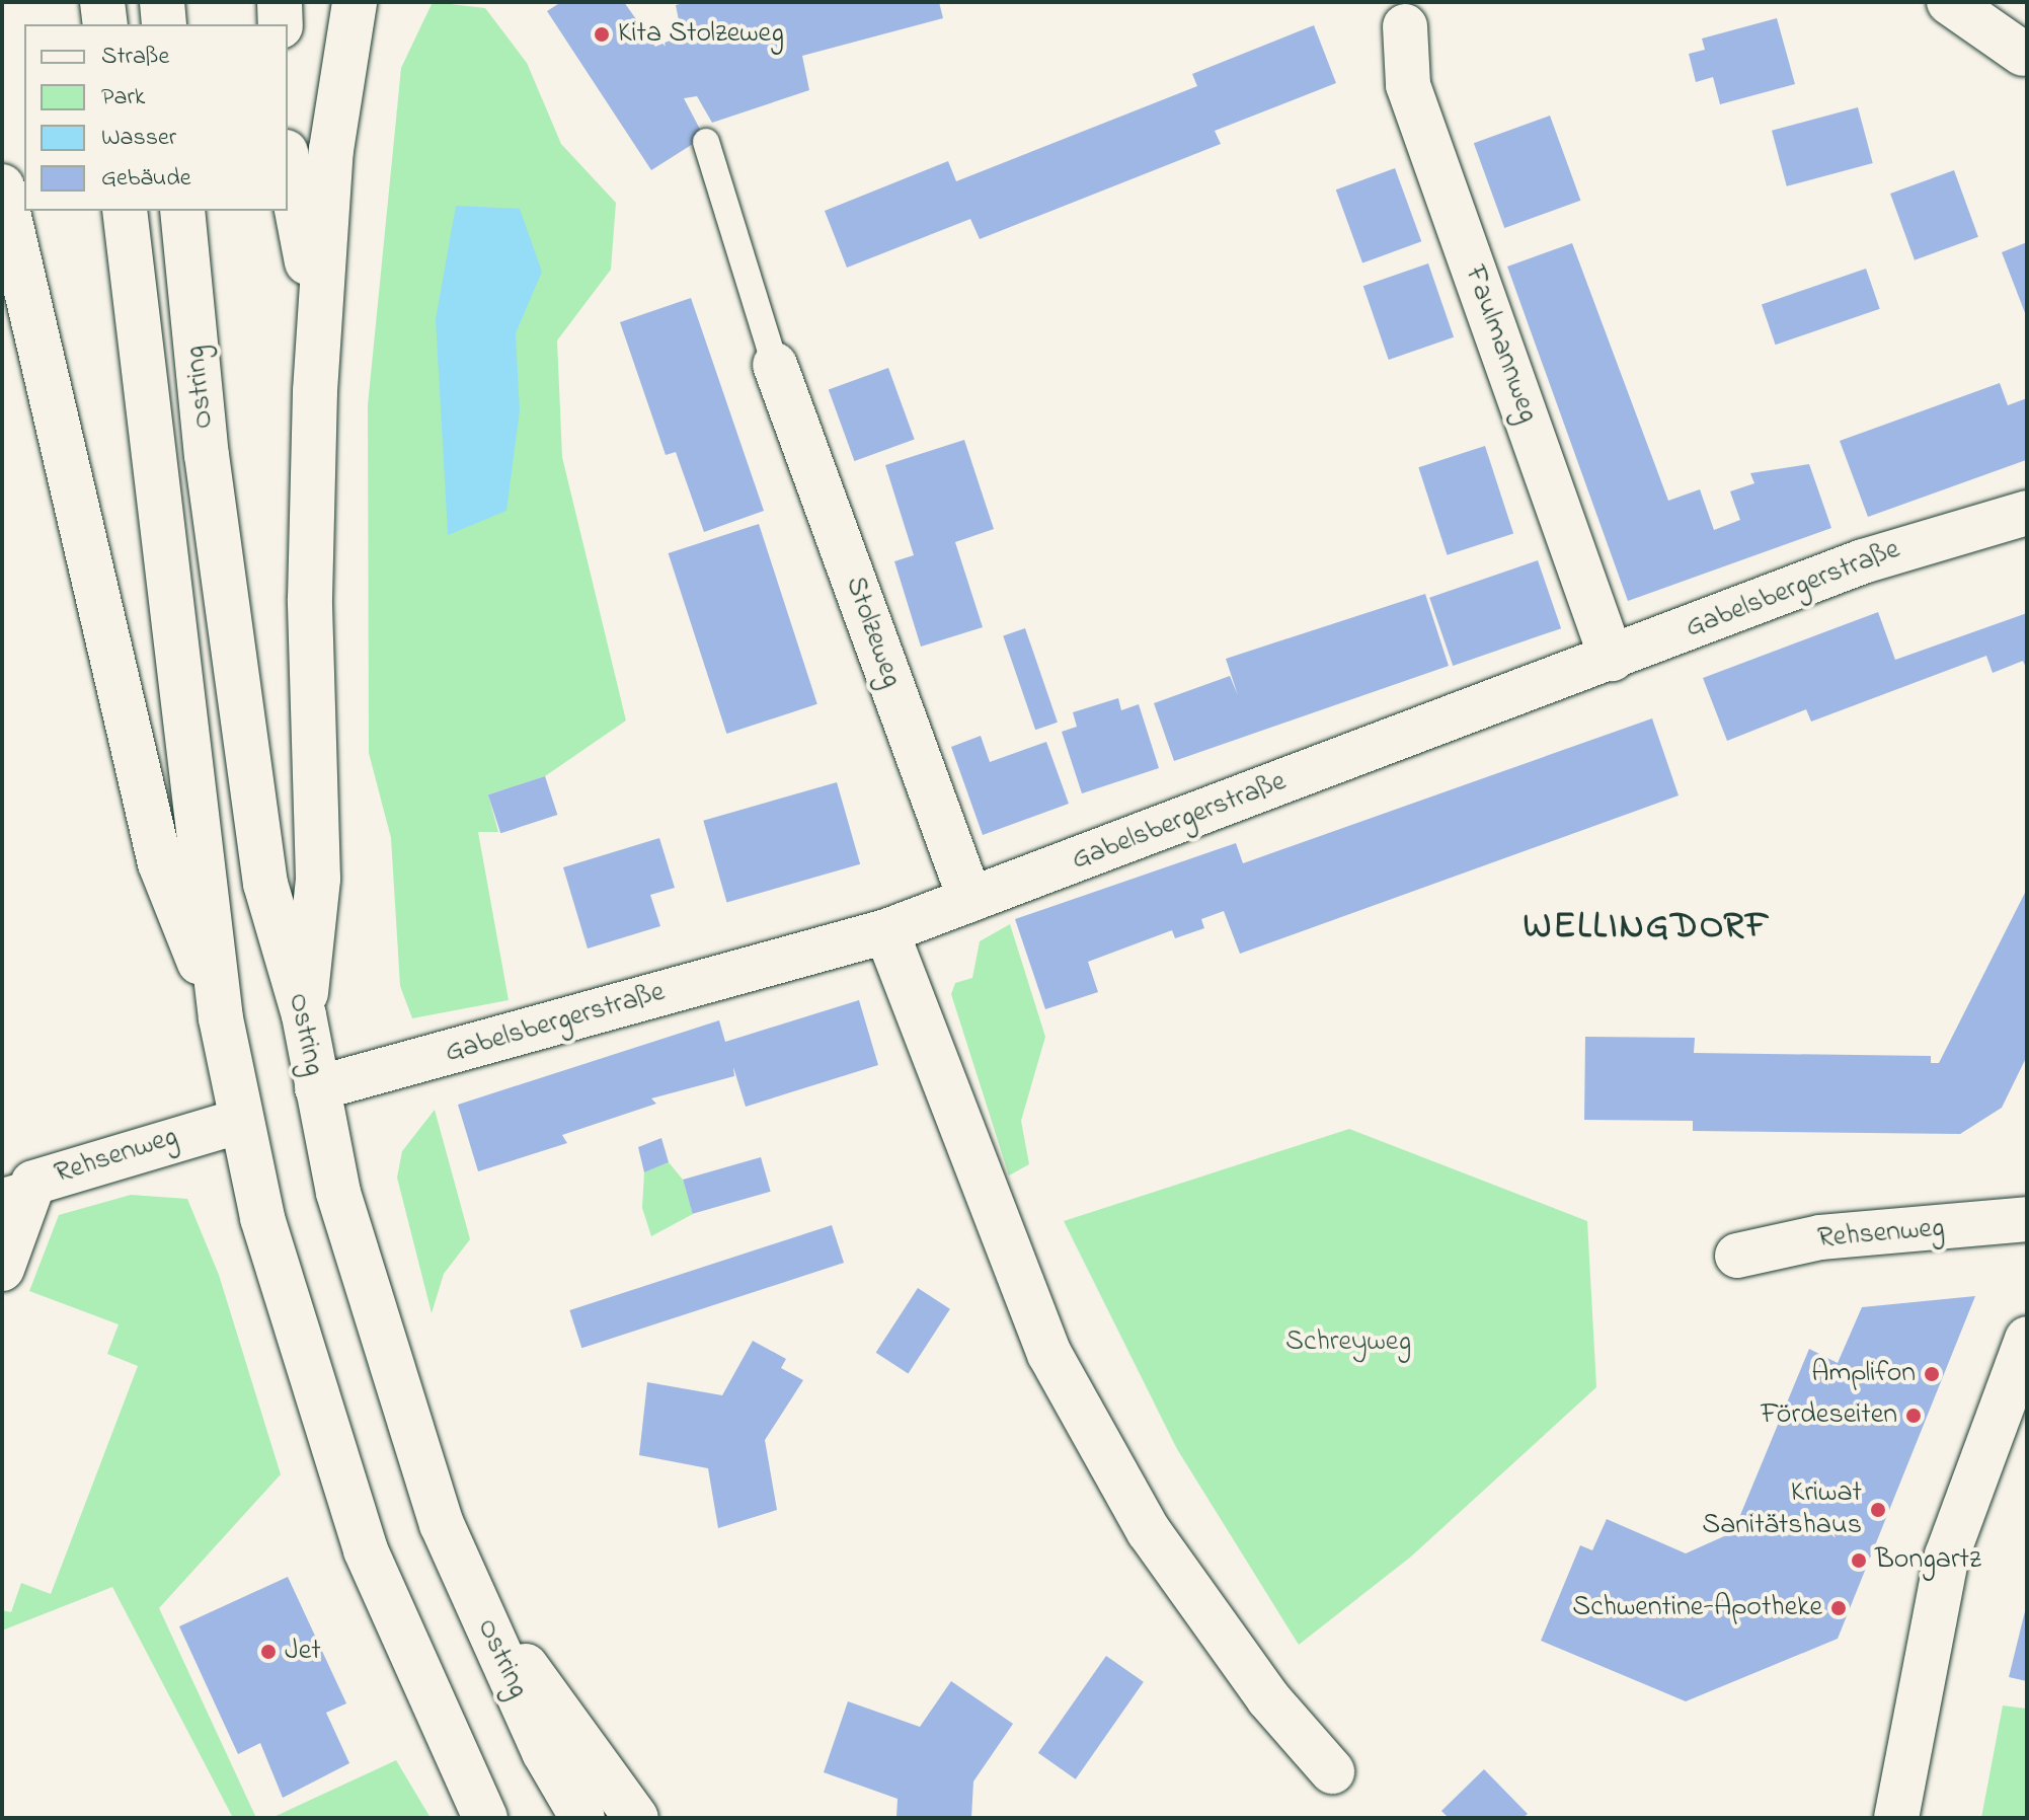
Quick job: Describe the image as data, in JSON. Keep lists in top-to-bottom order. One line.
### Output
{"streets":{"main road":["Faulmannweg","Ostring","Gabelsbergerstraße","Stolzeweg","Rehsenweg"]},"crossings":[["Faulmannweg","Gabelsbergerstraße"],["Ostring","Gabelsbergerstraße"],["Ostring","Rehsenweg"],["Gabelsbergerstraße","Stolzeweg"]],"districts":["WELLINGDORF"],"parks":["Schreyweg"],"places":["Kita Stolzeweg","Amplifon","Fördeseiten","Kriwat Sanitätshaus","Bongartz","Schwentine-Apotheke","Jet"],"legend":["Straße","Park","Wasser","Gebäude"]}
